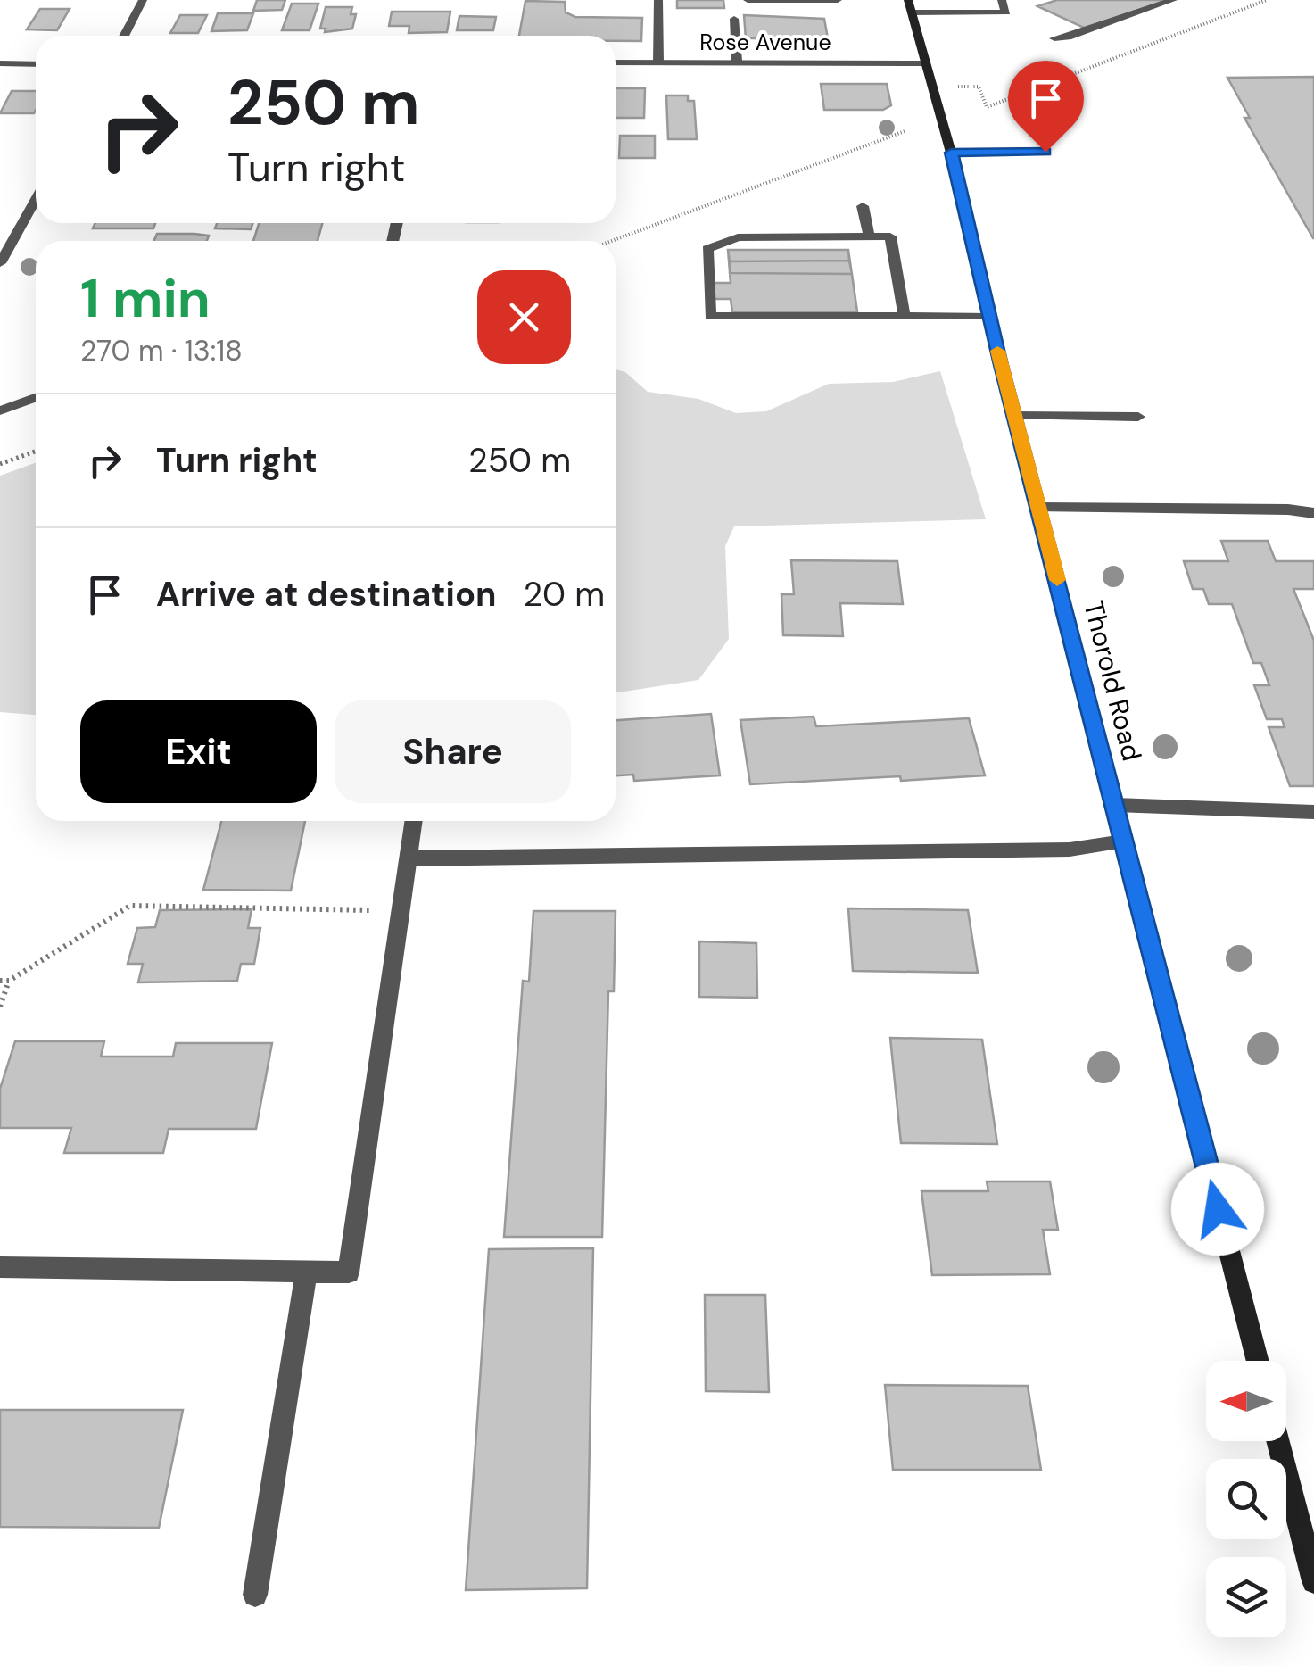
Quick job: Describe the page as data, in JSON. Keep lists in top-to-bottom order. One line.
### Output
{"streets":{"street":["Rose Avenue","Thorold Road"]},"crossings":[["Rose Avenue","Thorold Road"]],"north":"left","page":{"turn":["250 m","Turn right"],"heading":["1 min","270 m · 13:18"],"list":[{"name":"Turn right","value":"250 m"},{"name":"Arrive at destination","value":"20 m"}],"buttons":["Exit","Share"]}}
